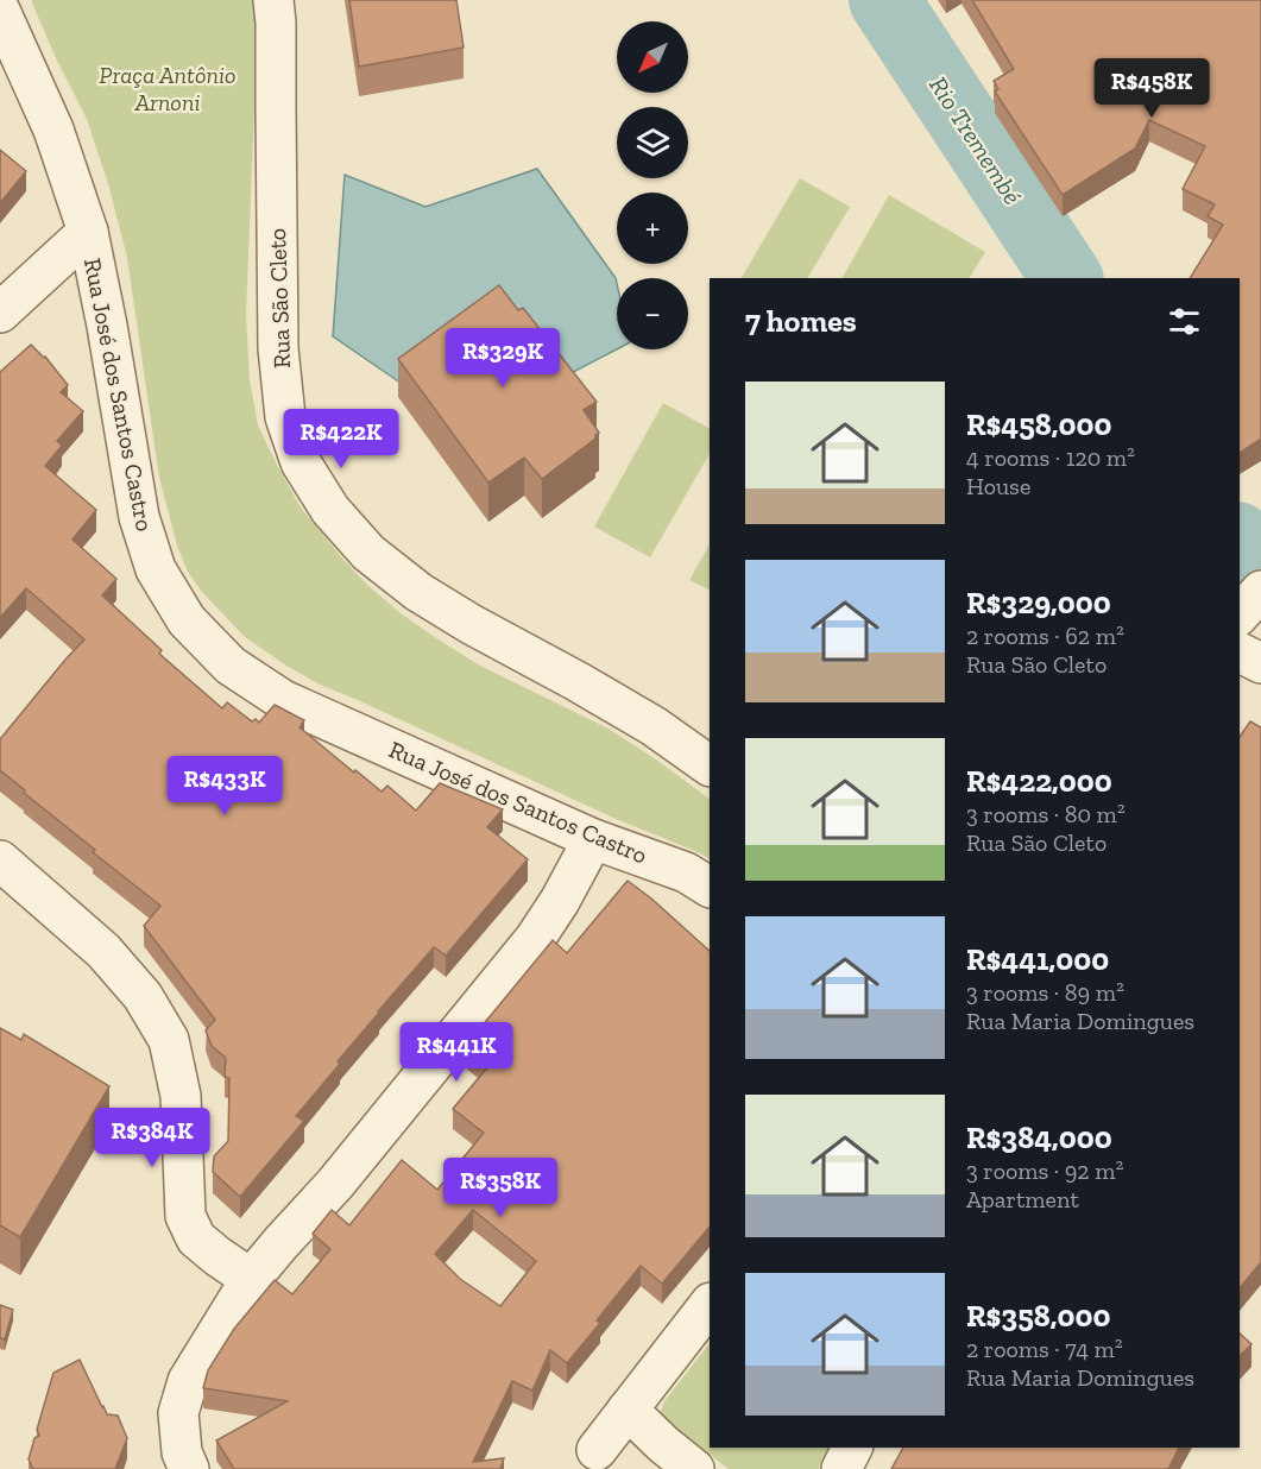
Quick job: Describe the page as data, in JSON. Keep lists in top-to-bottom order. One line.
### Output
{"streets":{"street":["Rua São Cleto","Rua José dos Santos Castro"]},"water":["Rio Tremembé"],"parks":["Praça Antônio Arnoni"],"north":"bottom left","page":{"map_buttons":["+","−"],"price":["R$458K","R$329K","R$422K","R$433K","R$441K","R$384K","R$358K"],"heading":"7 homes","list":[{"name":"R$458,000","note":"4 rooms · 120 m² · House"},{"name":"R$329,000","note":"2 rooms · 62 m² · Rua São Cleto"},{"name":"R$422,000","note":"3 rooms · 80 m² · Rua São Cleto"},{"name":"R$441,000","note":"3 rooms · 89 m² · Rua Maria Domingues"},{"name":"R$384,000","note":"3 rooms · 92 m² · Apartment"},{"name":"R$358,000","note":"2 rooms · 74 m² · Rua Maria Domingues"}]}}
